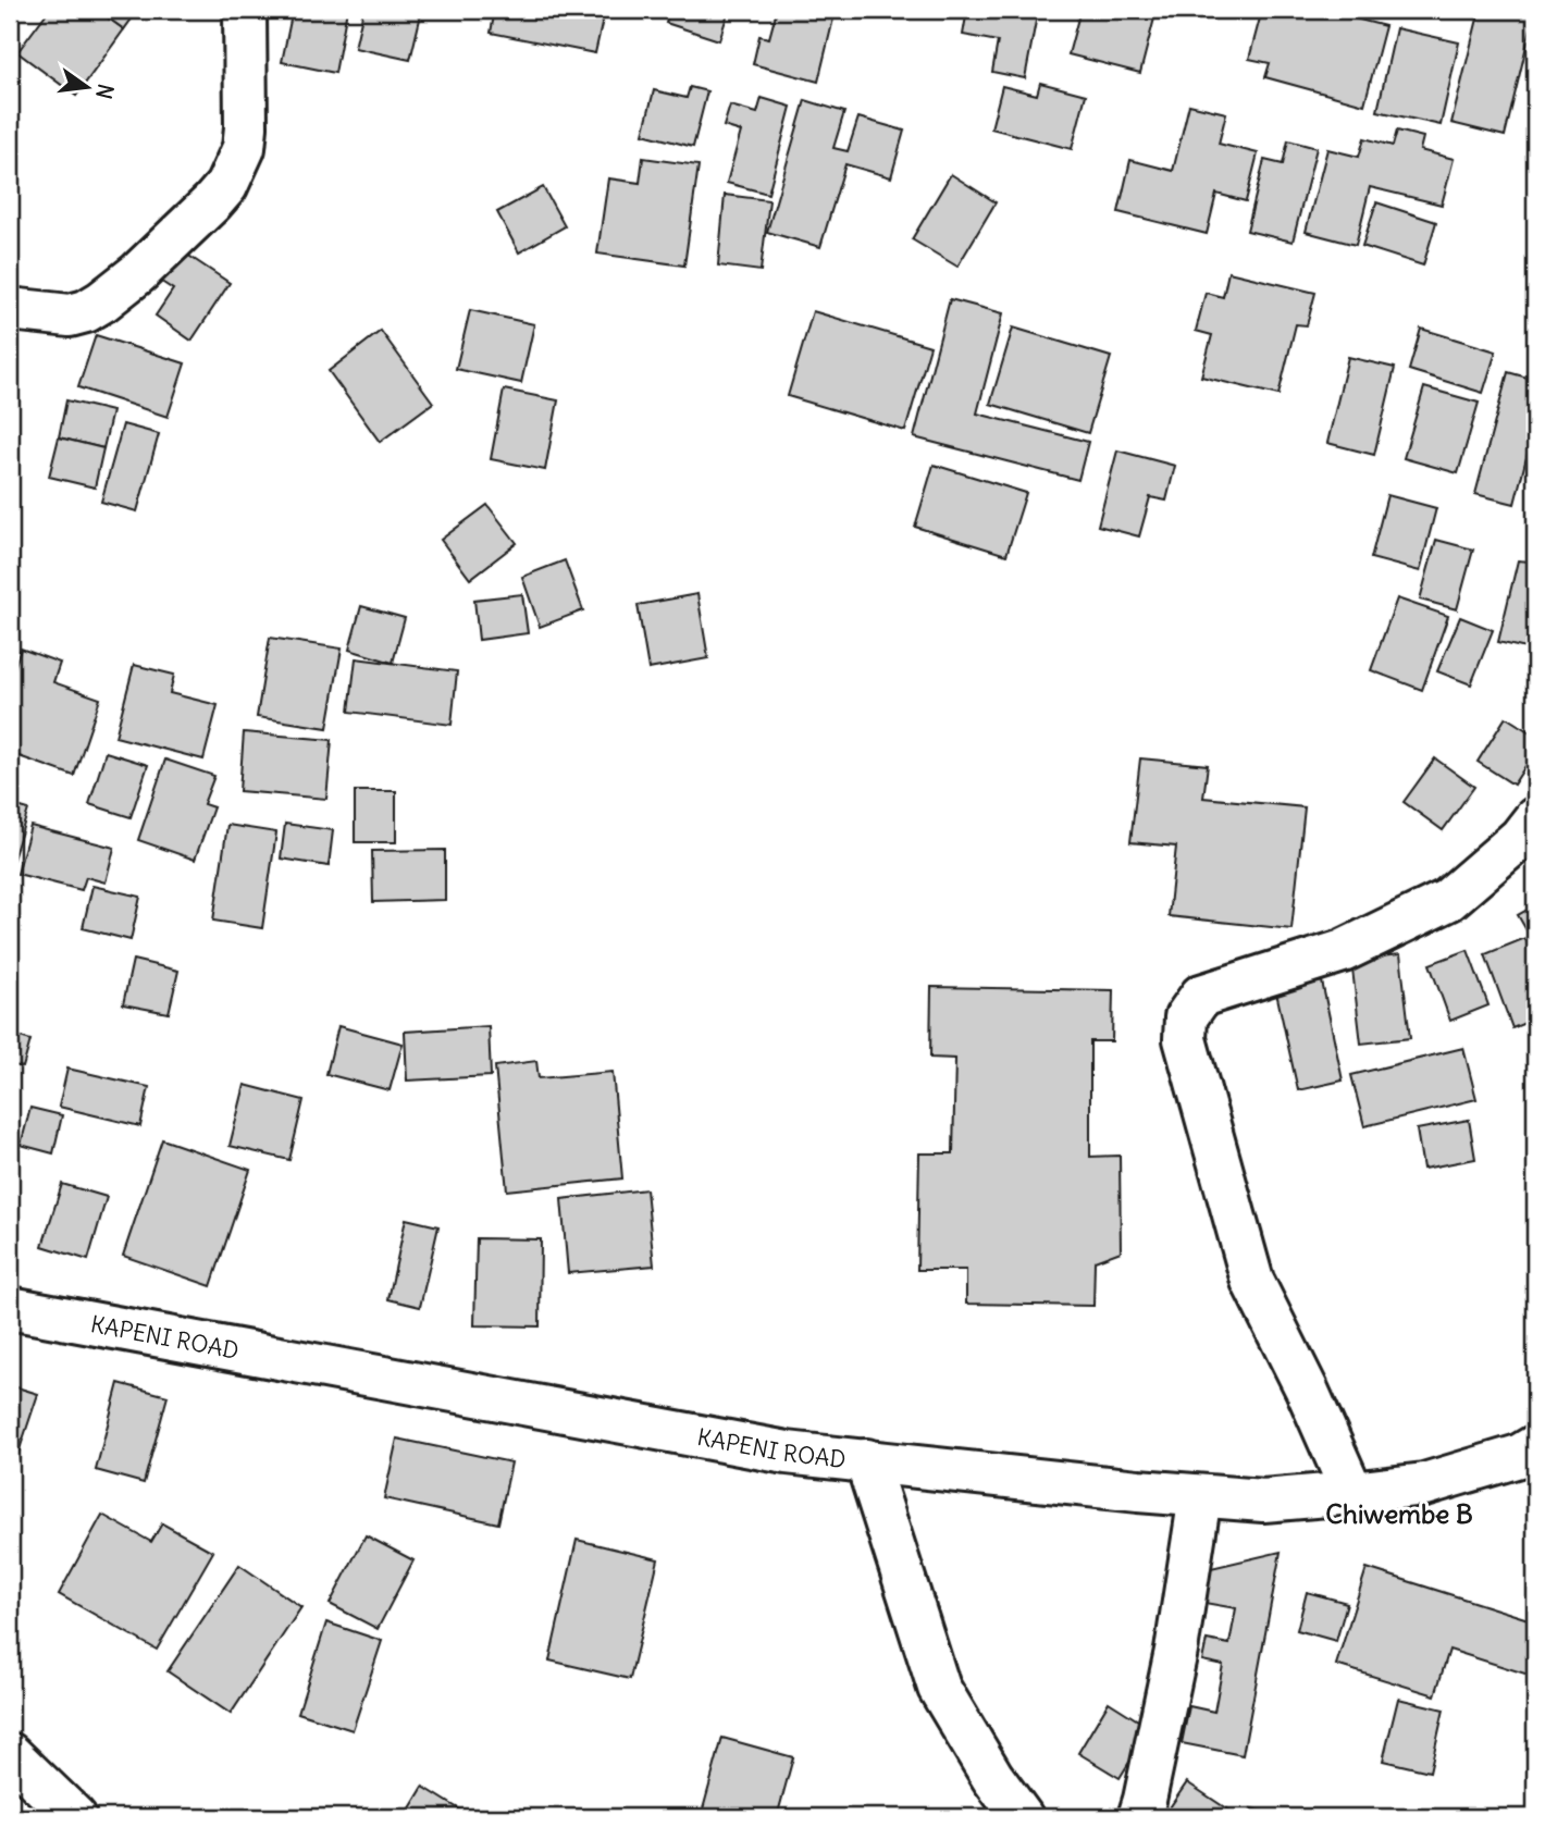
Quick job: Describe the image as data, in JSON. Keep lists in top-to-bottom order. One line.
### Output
{"streets":{"street":["KAPENI ROAD"]},"districts":["Chiwembe B"],"north":"right"}
